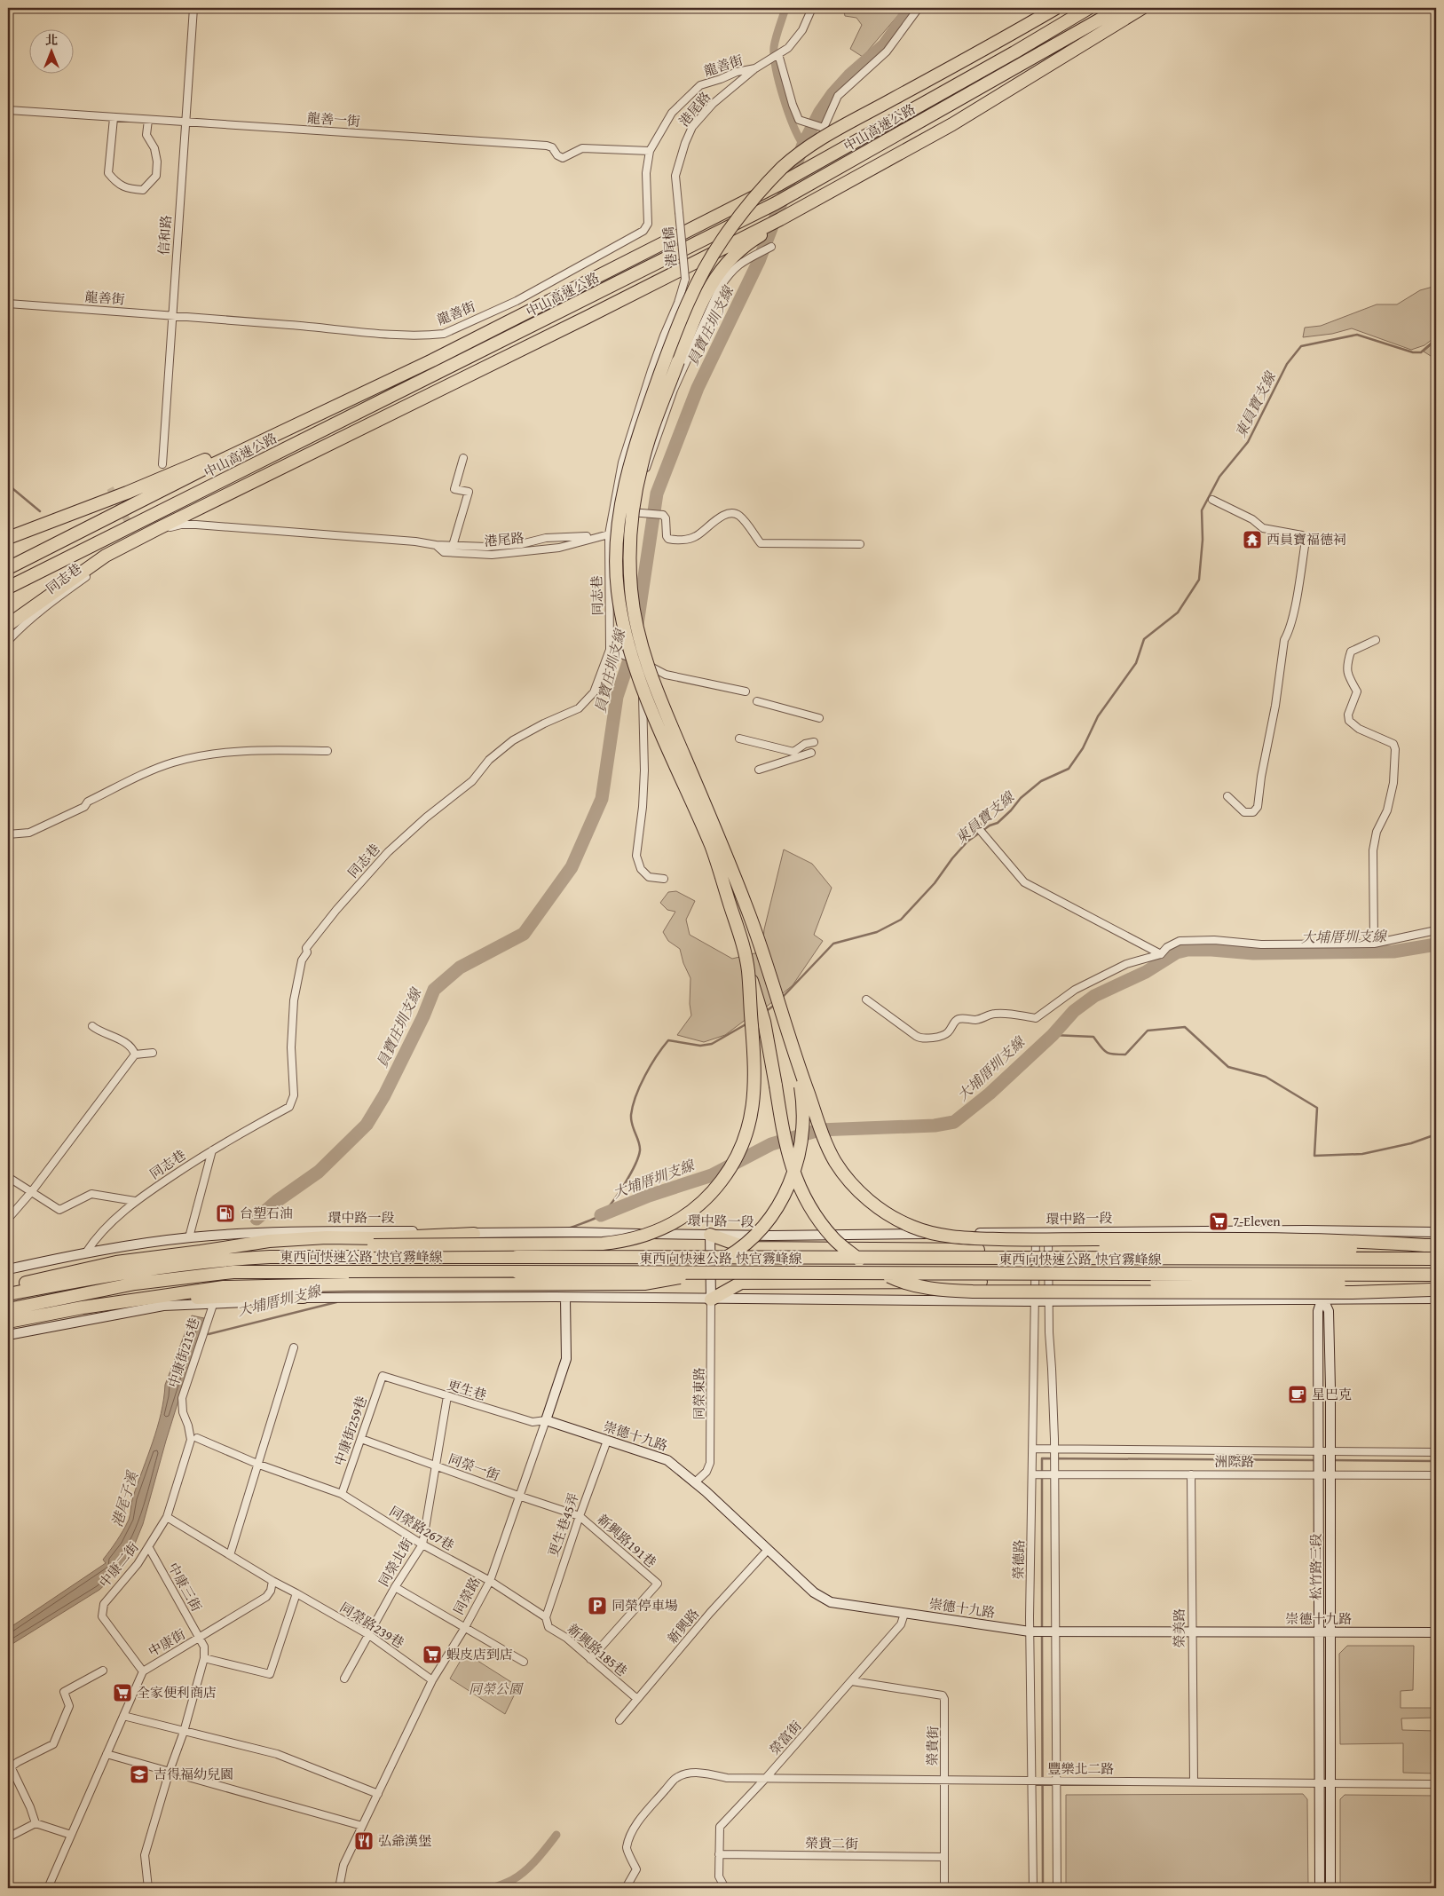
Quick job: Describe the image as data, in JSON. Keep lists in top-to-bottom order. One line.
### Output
{"streets":{"highway":["中山高速公路","東西向快速公路 快官霧峰線"],"street":["龍善街","港尾路","龍善一街","信和路","港尾橋","同志巷","環中路一段","中康街215巷","更生巷","同榮東路","中康街259巷","崇德十九路","洲際路","同榮一街","更生巷45弄","同榮路267巷","新興路191巷","榮德路","同榮北街","中康二街","松竹路三段","中康三街","同榮路","同榮路239巷","新興路","榮美路","中康街","新興路185巷","榮富街","榮貴街","豐樂北二路","榮貴二街"]},"crossings":[["龍善街","港尾路"],["龍善街","龍善一街"],["龍善街","信和路"],["港尾路","港尾橋"],["港尾路","同志巷"],["龍善一街","信和路"],["同志巷","環中路一段"],["環中路一段","榮德路"],["環中路一段","松竹路三段"],["中康街215巷","中康二街"],["更生巷","中康街259巷"],["更生巷","崇德十九路"],["更生巷","同榮北街"],["更生巷","同榮路"],["同榮東路","崇德十九路"],["中康街259巷","同榮一街"],["中康街259巷","同榮路267巷"],["崇德十九路","更生巷45弄"],["崇德十九路","榮德路"],["崇德十九路","松竹路三段"],["崇德十九路","同榮路"],["崇德十九路","新興路"],["崇德十九路","榮美路"],["崇德十九路","榮富街"],["洲際路","榮德路"],["洲際路","松竹路三段"],["洲際路","榮美路"],["同榮一街","更生巷45弄"],["同榮一街","新興路191巷"],["同榮一街","同榮北街"],["同榮一街","同榮路"],["更生巷45弄","同榮路267巷"],["更生巷45弄","新興路191巷"],["更生巷45弄","新興路185巷"],["同榮路267巷","同榮北街"],["同榮路267巷","同榮路"],["同榮路267巷","新興路185巷"],["新興路191巷","新興路185巷"],["榮德路","豐樂北二路"],["同榮北街","同榮路239巷"],["中康二街","中康三街"],["中康二街","中康街"],["松竹路三段","豐樂北二路"],["中康三街","中康街"],["同榮路","同榮路239巷"],["同榮路239巷","中康街"],["新興路","新興路185巷"],["榮美路","豐樂北二路"],["榮富街","榮貴街"],["榮富街","豐樂北二路"],["榮富街","榮貴二街"],["榮貴街","豐樂北二路"],["榮貴街","榮貴二街"]],"water":["員寶庄圳支線","東員寶支線","大埔厝圳支線","港尾子溪"],"parks":["同榮公園"],"places":{"temple":["西員寶福德祠"],"fuel station":["台塑石油"],"supermarket":["7-Eleven","蝦皮店到店","全家便利商店"],"cafe":["星巴克"],"parking":["同榮停車場"],"school or university":["吉得福幼兒園"],"restaurant":["弘爺漢堡"]},"north":"top"}
